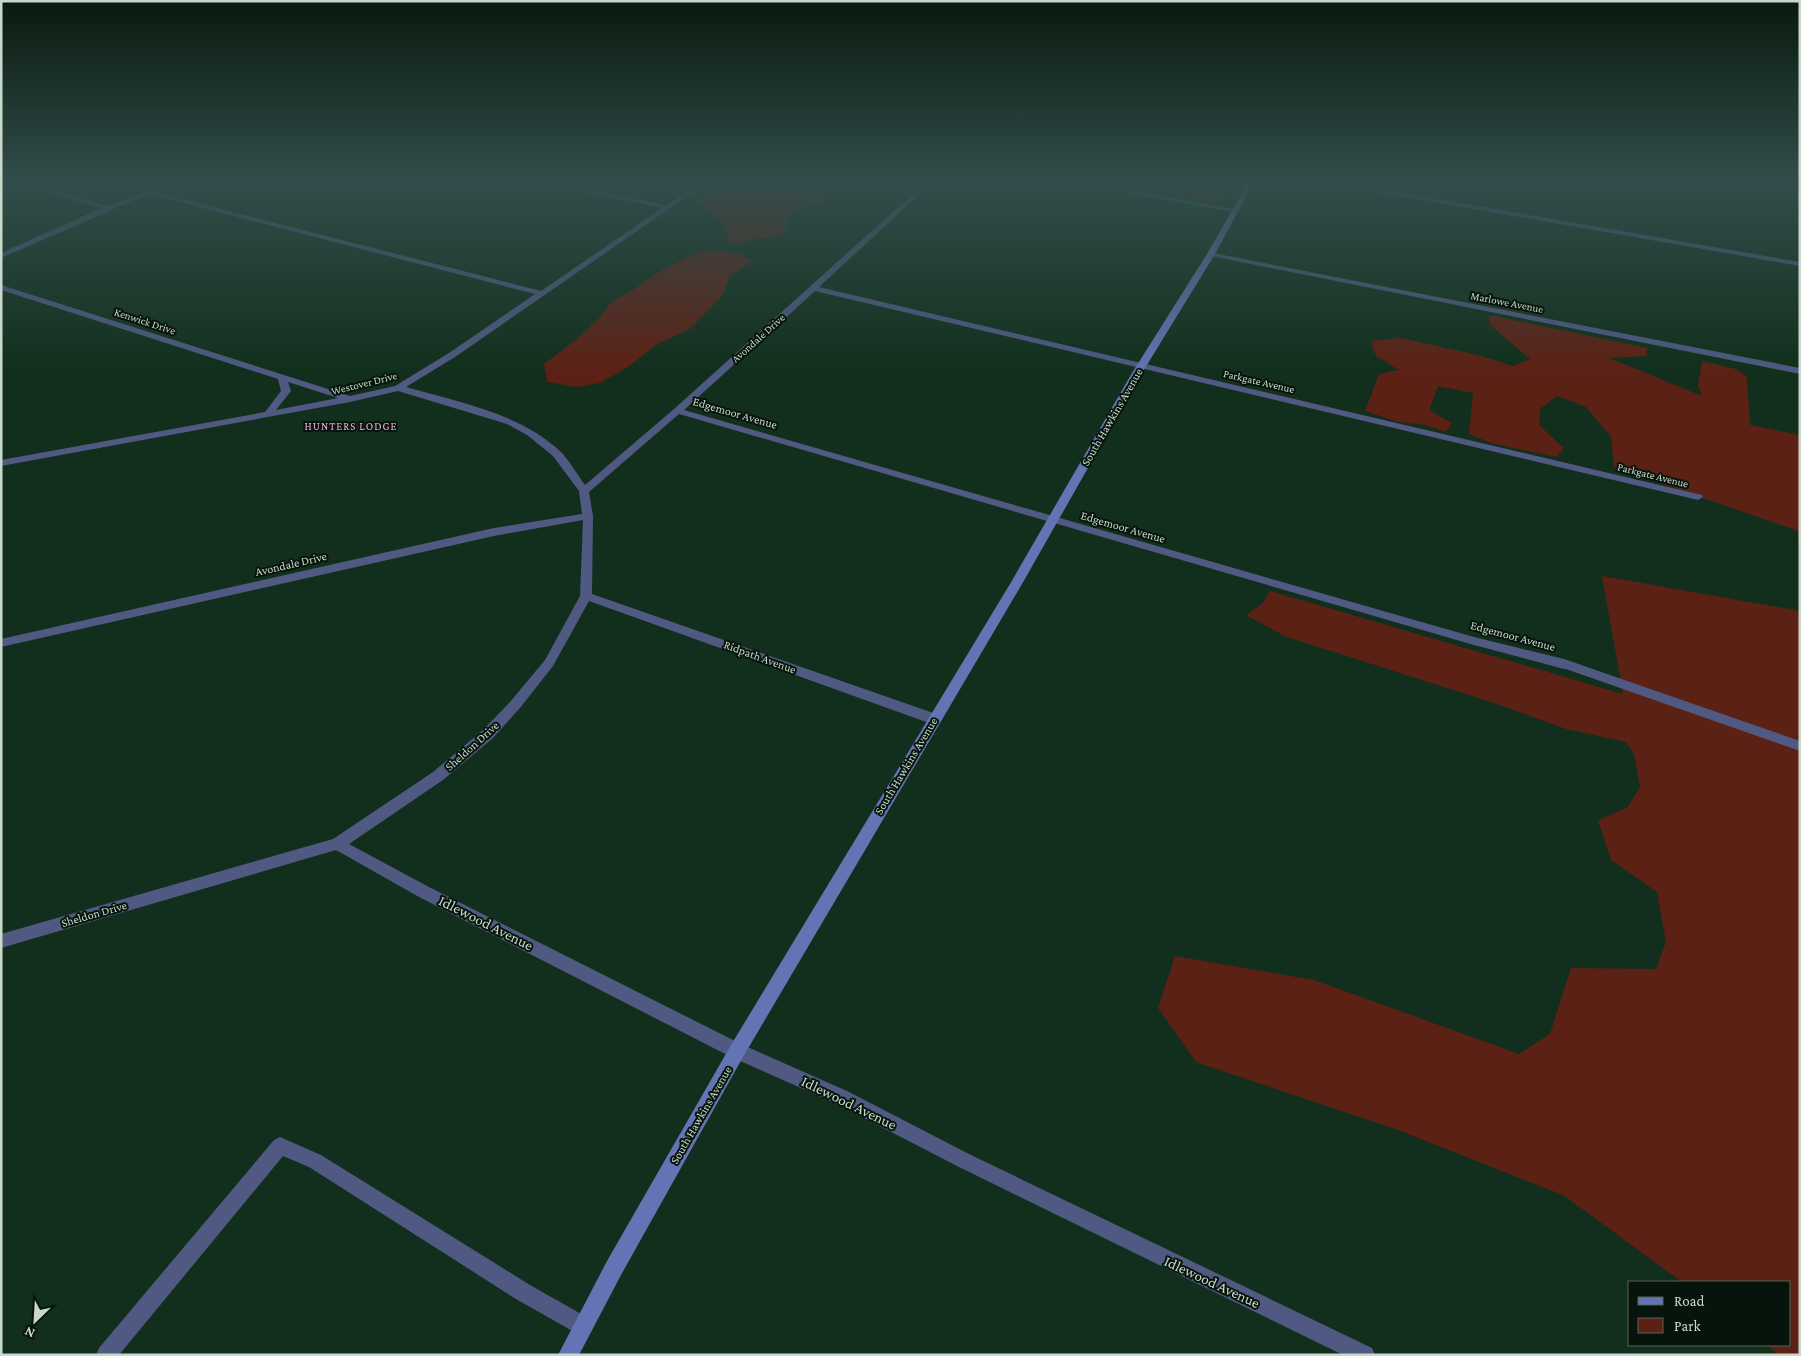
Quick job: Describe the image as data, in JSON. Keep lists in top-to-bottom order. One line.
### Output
{"streets":{"main road":["South Hawkins Avenue"],"street":["Marlowe Avenue","Kenwick Drive","Avondale Drive","Parkgate Avenue","Westover Drive","Edgemoor Avenue","Ridpath Avenue","Sheldon Drive","Idlewood Avenue"]},"crossings":[["Marlowe Avenue","South Hawkins Avenue"],["Kenwick Drive","Westover Drive"],["Avondale Drive","Parkgate Avenue"],["Avondale Drive","Edgemoor Avenue"],["Avondale Drive","Sheldon Drive"],["Parkgate Avenue","South Hawkins Avenue"],["Westover Drive","Sheldon Drive"],["Edgemoor Avenue","South Hawkins Avenue"],["South Hawkins Avenue","Ridpath Avenue"],["South Hawkins Avenue","Idlewood Avenue"],["Ridpath Avenue","Sheldon Drive"],["Sheldon Drive","Idlewood Avenue"]],"districts":["HUNTERS LODGE"],"legend":["Road","Park"],"north":"bottom left"}
